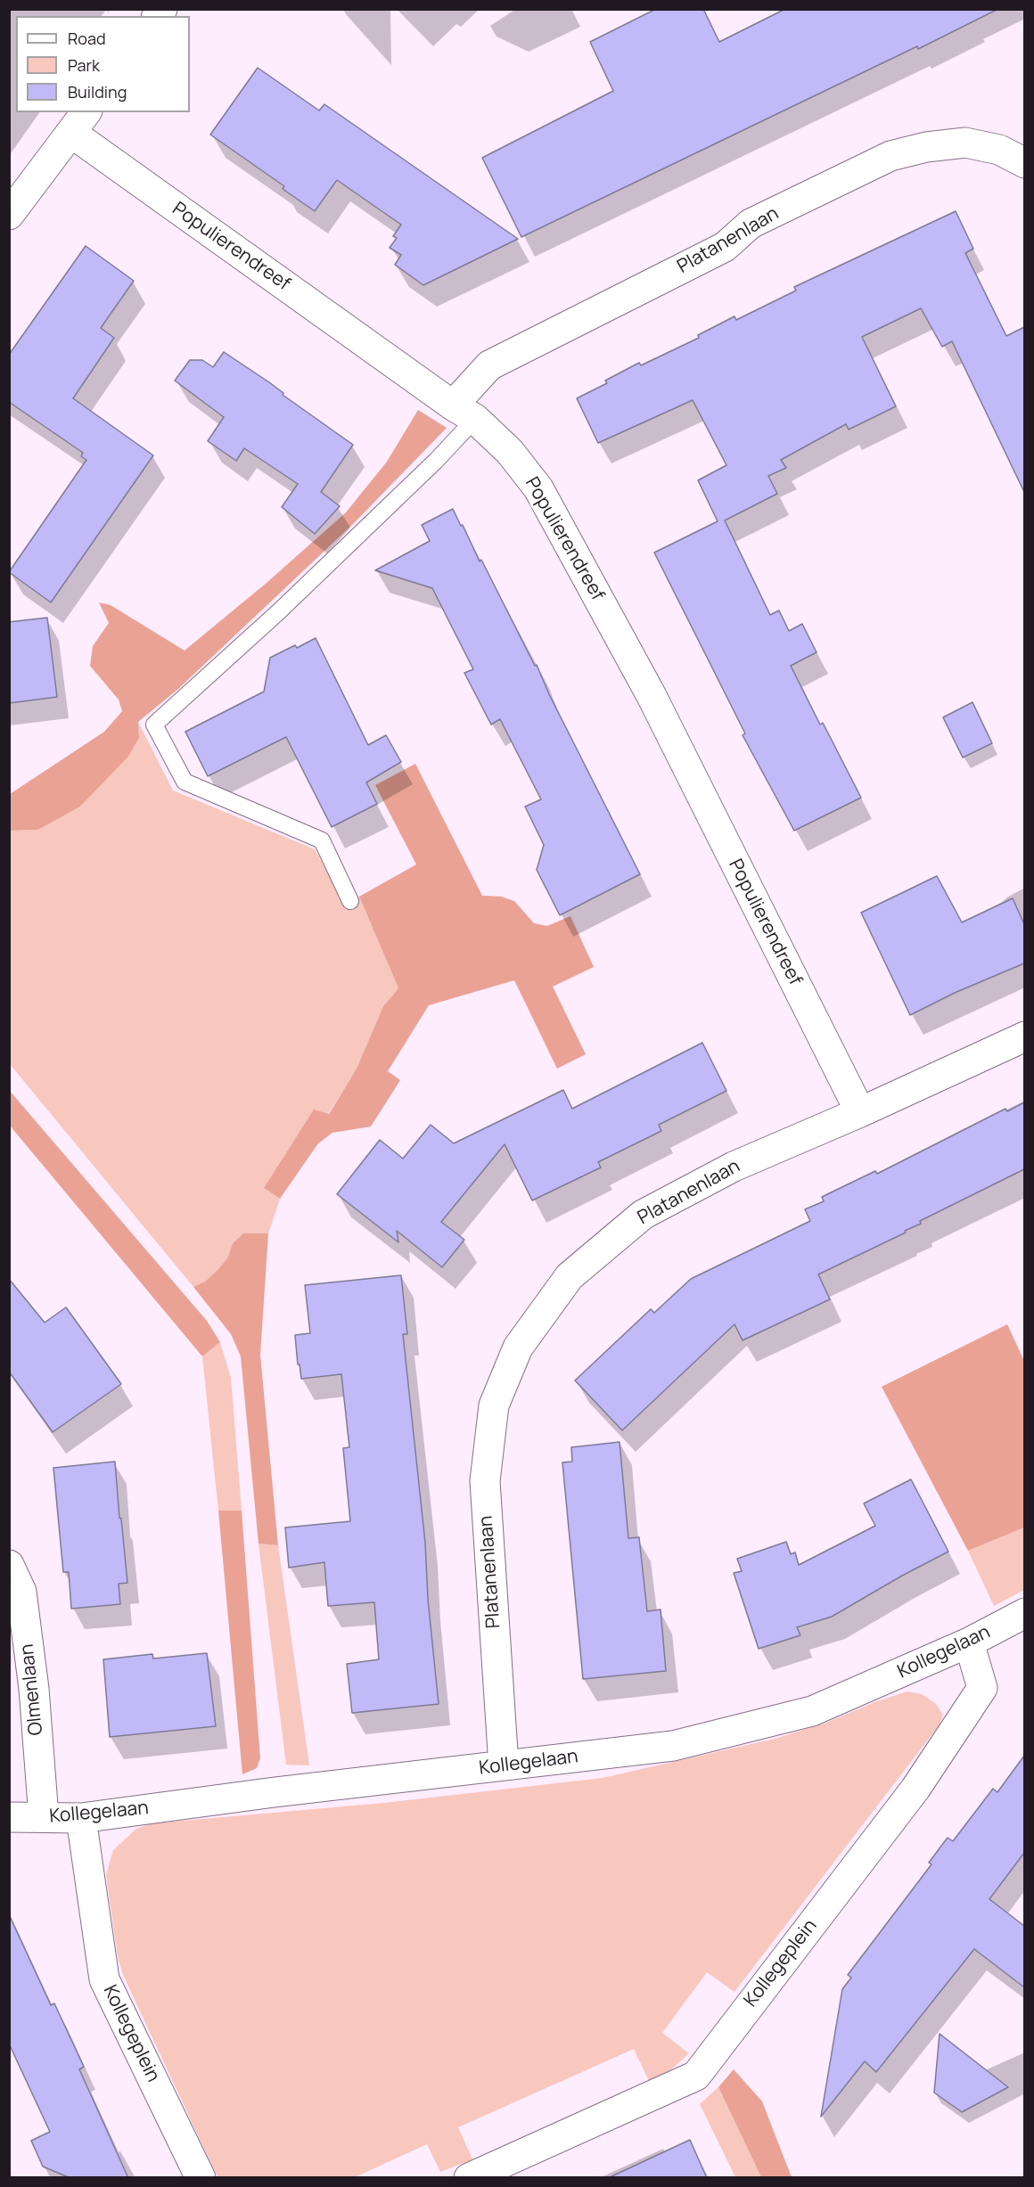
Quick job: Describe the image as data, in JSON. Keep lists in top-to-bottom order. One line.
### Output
{"streets":{"street":["Platanenlaan","Populierendreef","Kollegelaan","Olmenlaan","Kollegeplein"]},"crossings":[["Platanenlaan","Populierendreef"],["Platanenlaan","Kollegelaan"],["Kollegelaan","Olmenlaan"],["Kollegelaan","Kollegeplein"]],"legend":["Road","Park","Building"]}
